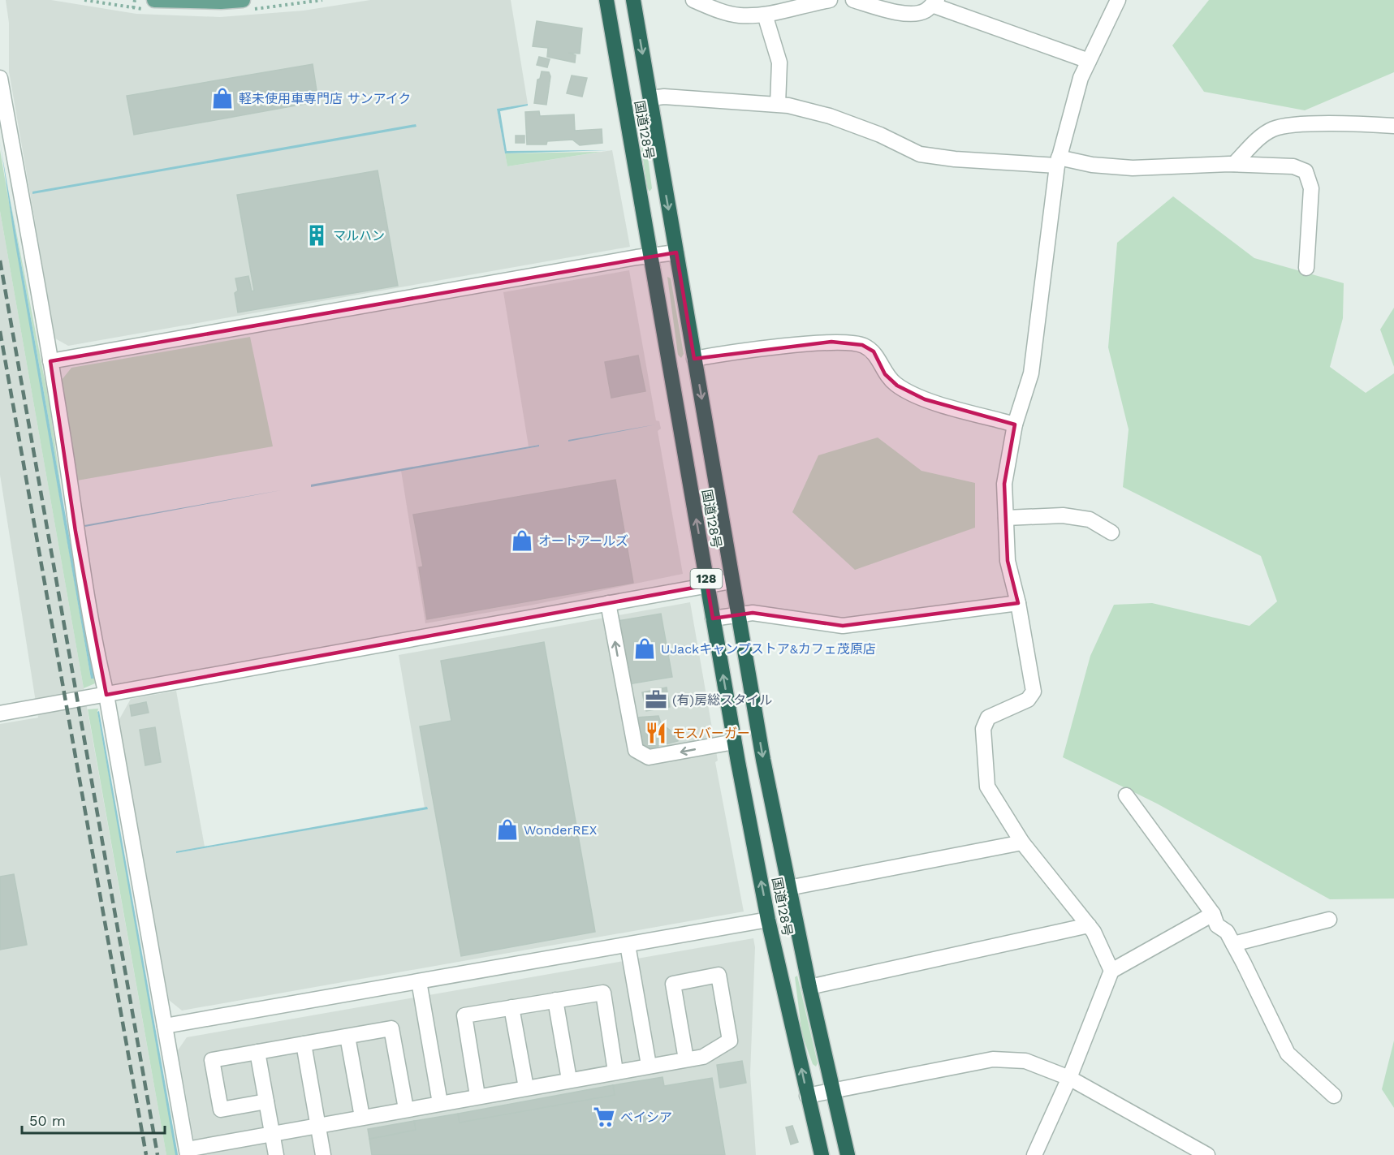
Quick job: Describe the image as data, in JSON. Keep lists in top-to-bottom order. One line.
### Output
{"streets":{"highway":["国道128号","128"]},"places":{"shop":["軽未使用車専門店 サンアイク","オートアールズ","UJackキャンプストア&カフェ茂原店","WonderREX"],"building":["マルハン"],"office":["(有)房総スタイル"],"restaurant":["モスバーガー"],"supermarket":["ベイシア"]},"scale_bar":"50 m"}
